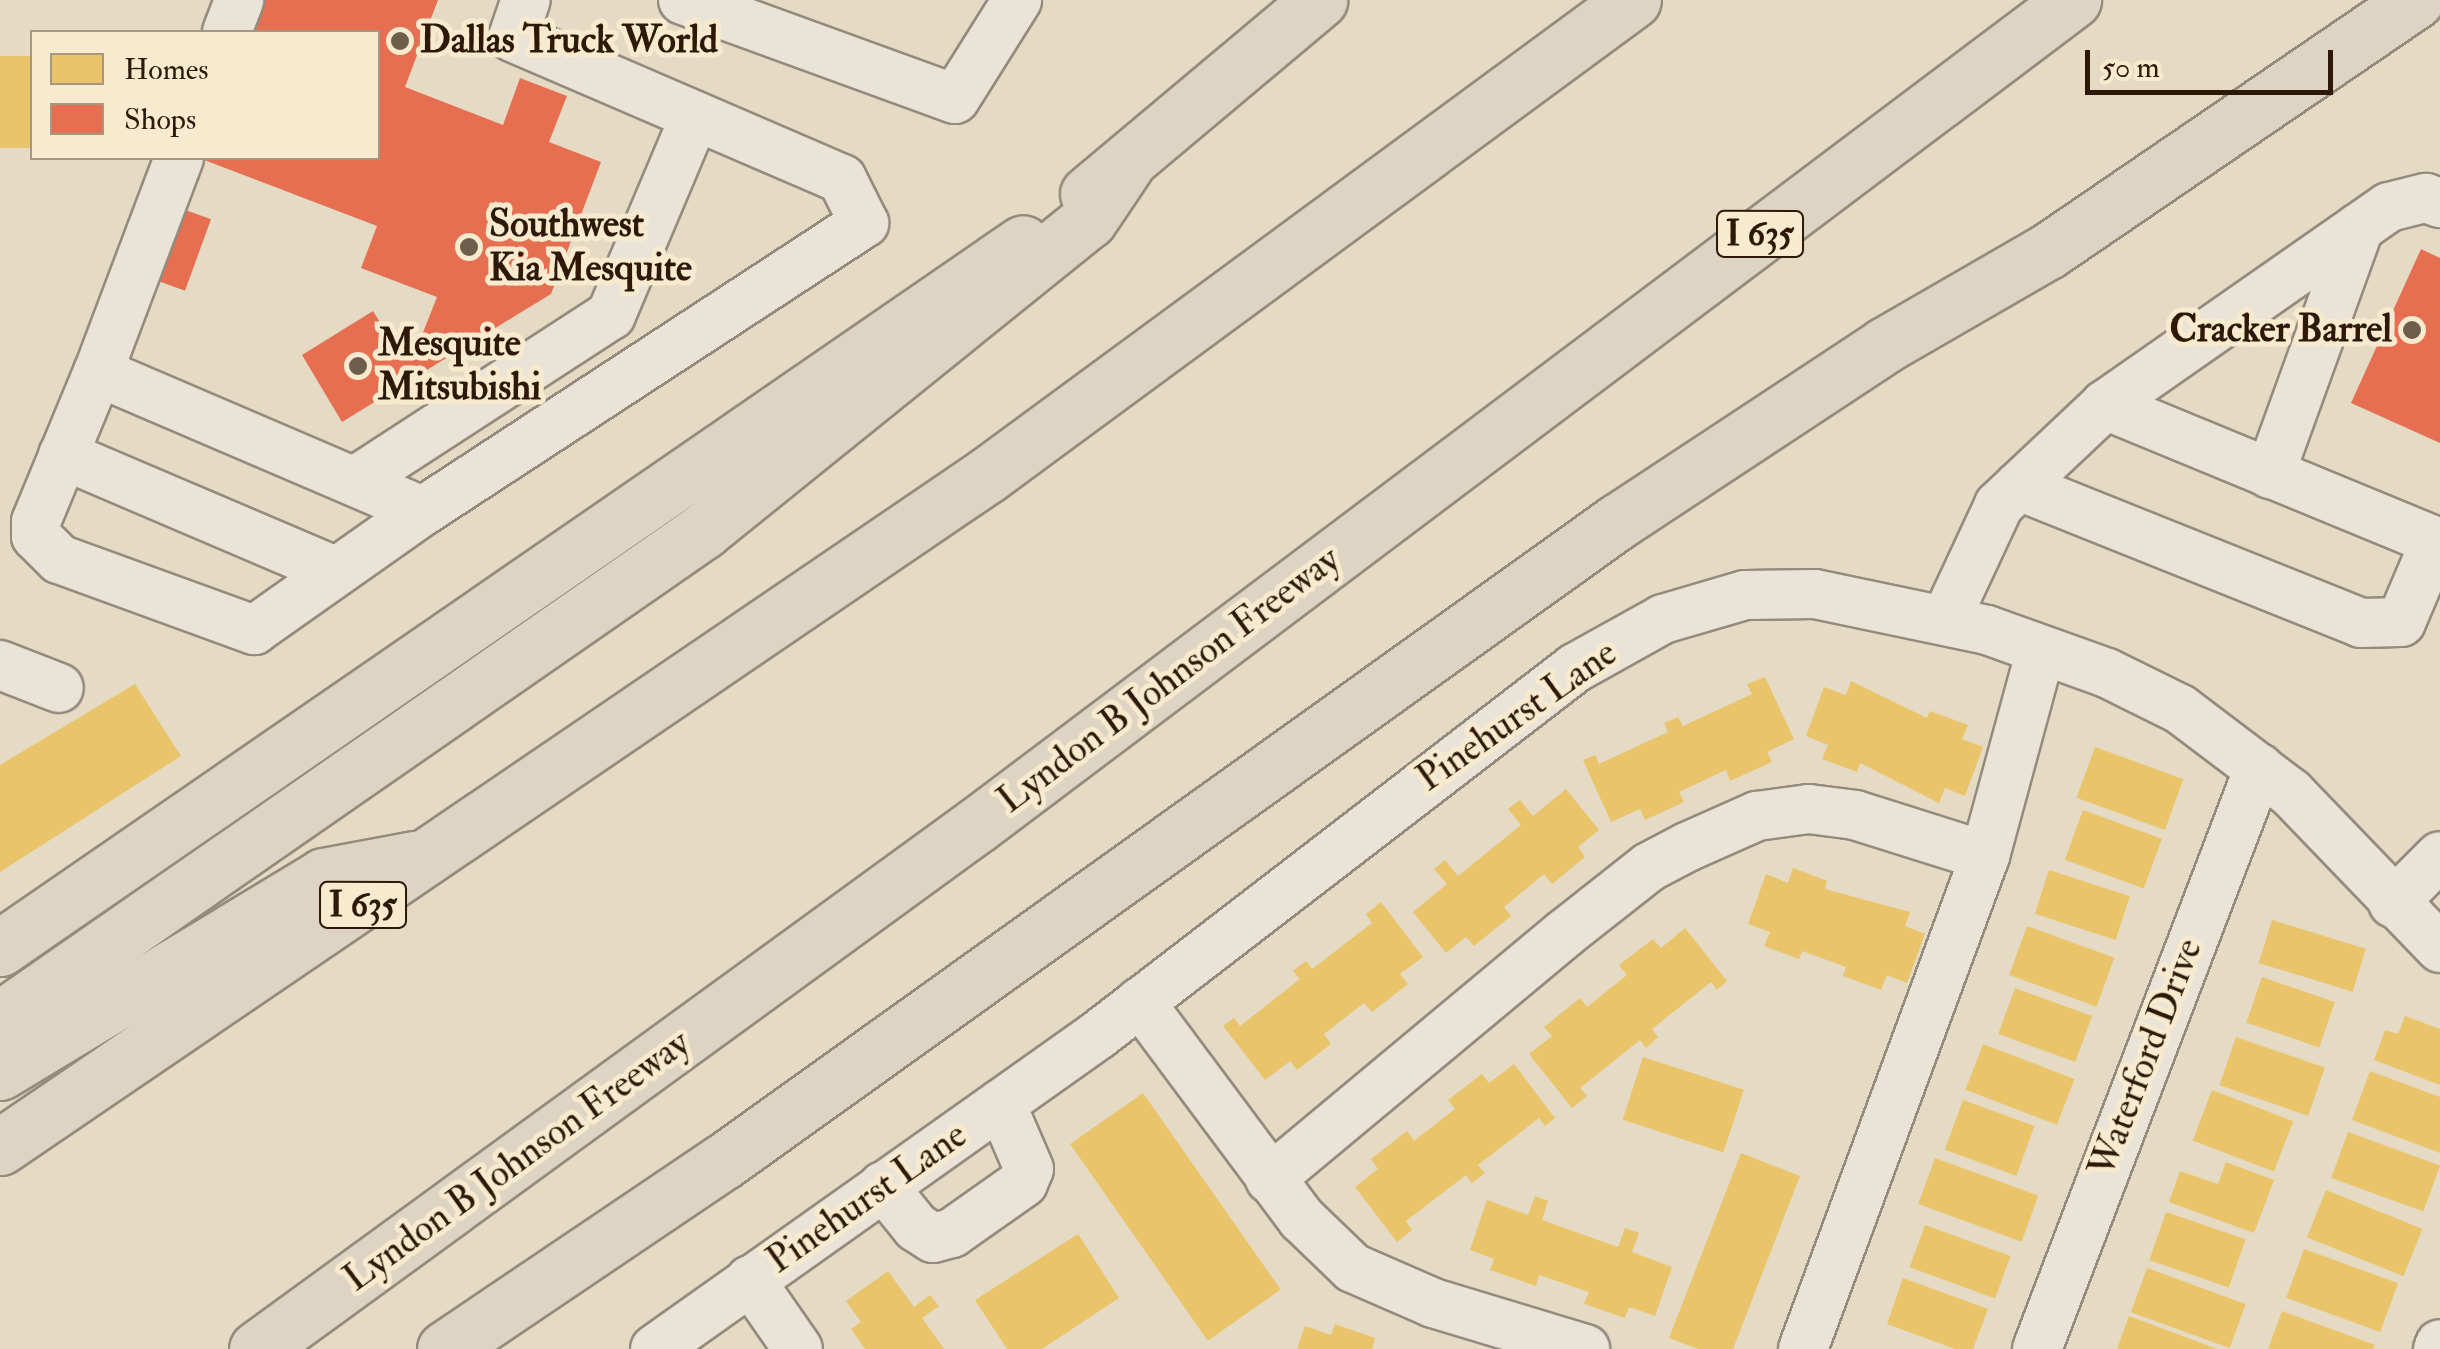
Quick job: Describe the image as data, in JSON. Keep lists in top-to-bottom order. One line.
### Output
{"streets":{"main road":["I 635","Lyndon B Johnson Freeway"],"street":["Pinehurst Lane","Waterford Drive"]},"crossings":[["Pinehurst Lane","Waterford Drive"]],"places":["Dallas Truck World","Southwest Kia Mesquite","Cracker Barrel","Mesquite Mitsubishi"],"legend":["Homes","Shops"],"scale_bar":"50 m"}
